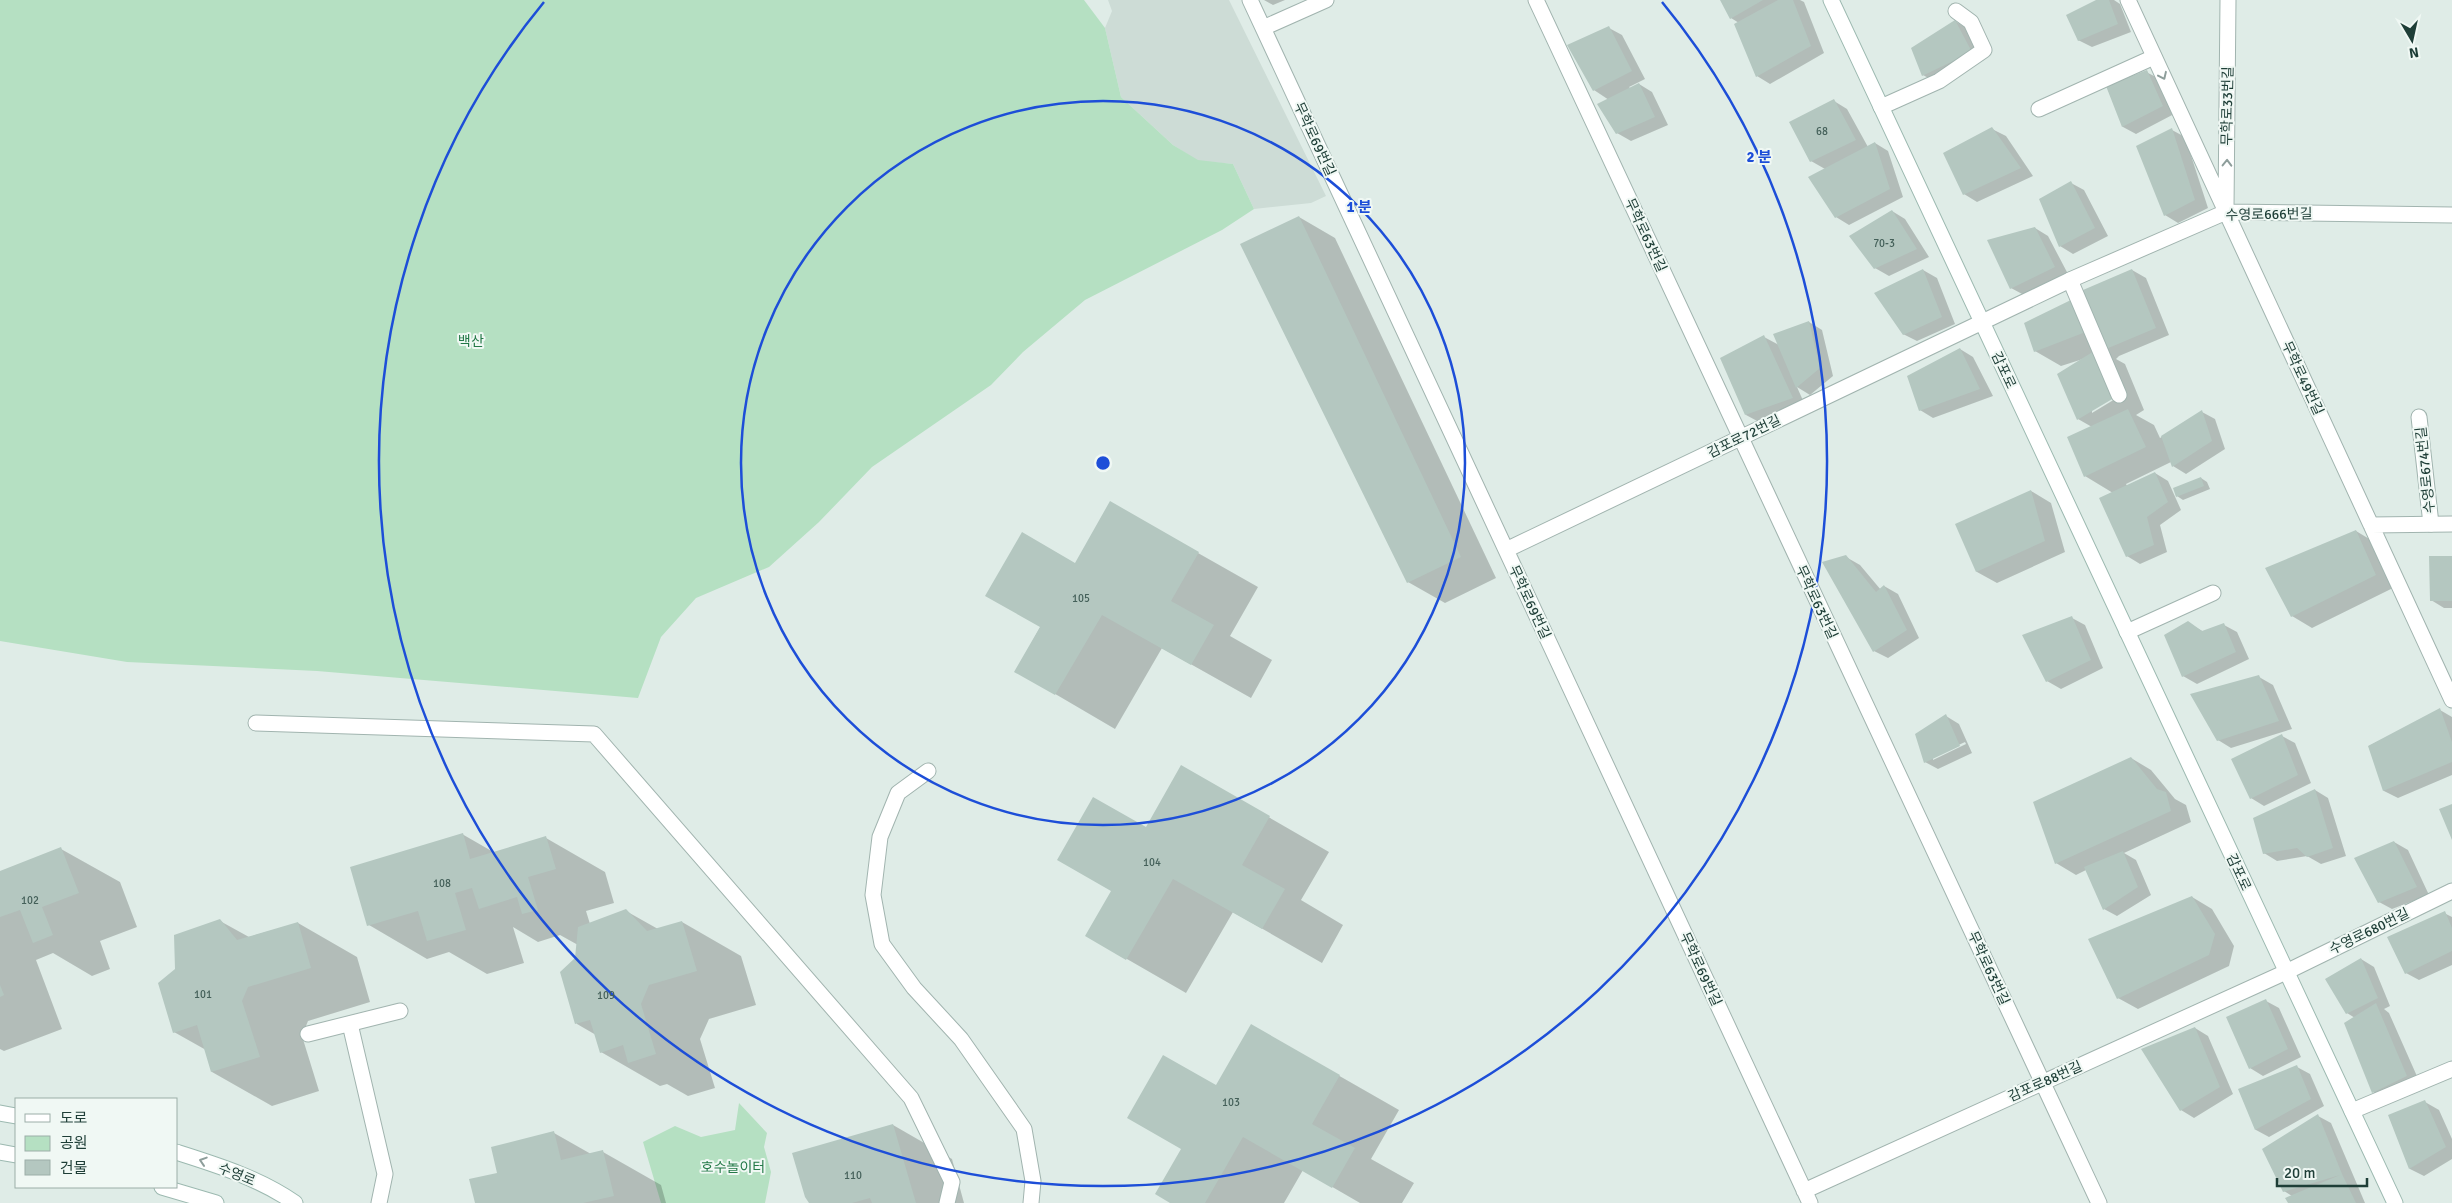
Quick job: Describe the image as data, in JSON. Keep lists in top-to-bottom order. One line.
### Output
{"streets":{"street":["무학로33번길","무학로69번길","수영로666번길","무학로63번길","감포로","무학로49번길","감포로72번길","수영로674번길","수영로680번길","감포로88번길","수영로"]},"crossings":[["무학로33번길","수영로666번길"],["무학로33번길","무학로49번길"],["무학로69번길","감포로72번길"],["무학로69번길","감포로88번길"],["수영로666번길","감포로"],["수영로666번길","무학로49번길"],["수영로666번길","감포로72번길"],["무학로63번길","감포로72번길"],["무학로63번길","감포로88번길"],["감포로","감포로72번길"],["감포로","수영로680번길"],["감포로","감포로88번길"],["무학로49번길","수영로674번길"],["수영로680번길","감포로88번길"]],"one_way":["무학로33번길"],"parks":["백산","호수놀이터"],"house_numbers":["68","70-3","105","104","108","102","101","109","103","110"],"legend":["도로","공원","건물"],"scale_bar":"20 m","north":"bottom","rings":["2 분","1 분"]}
